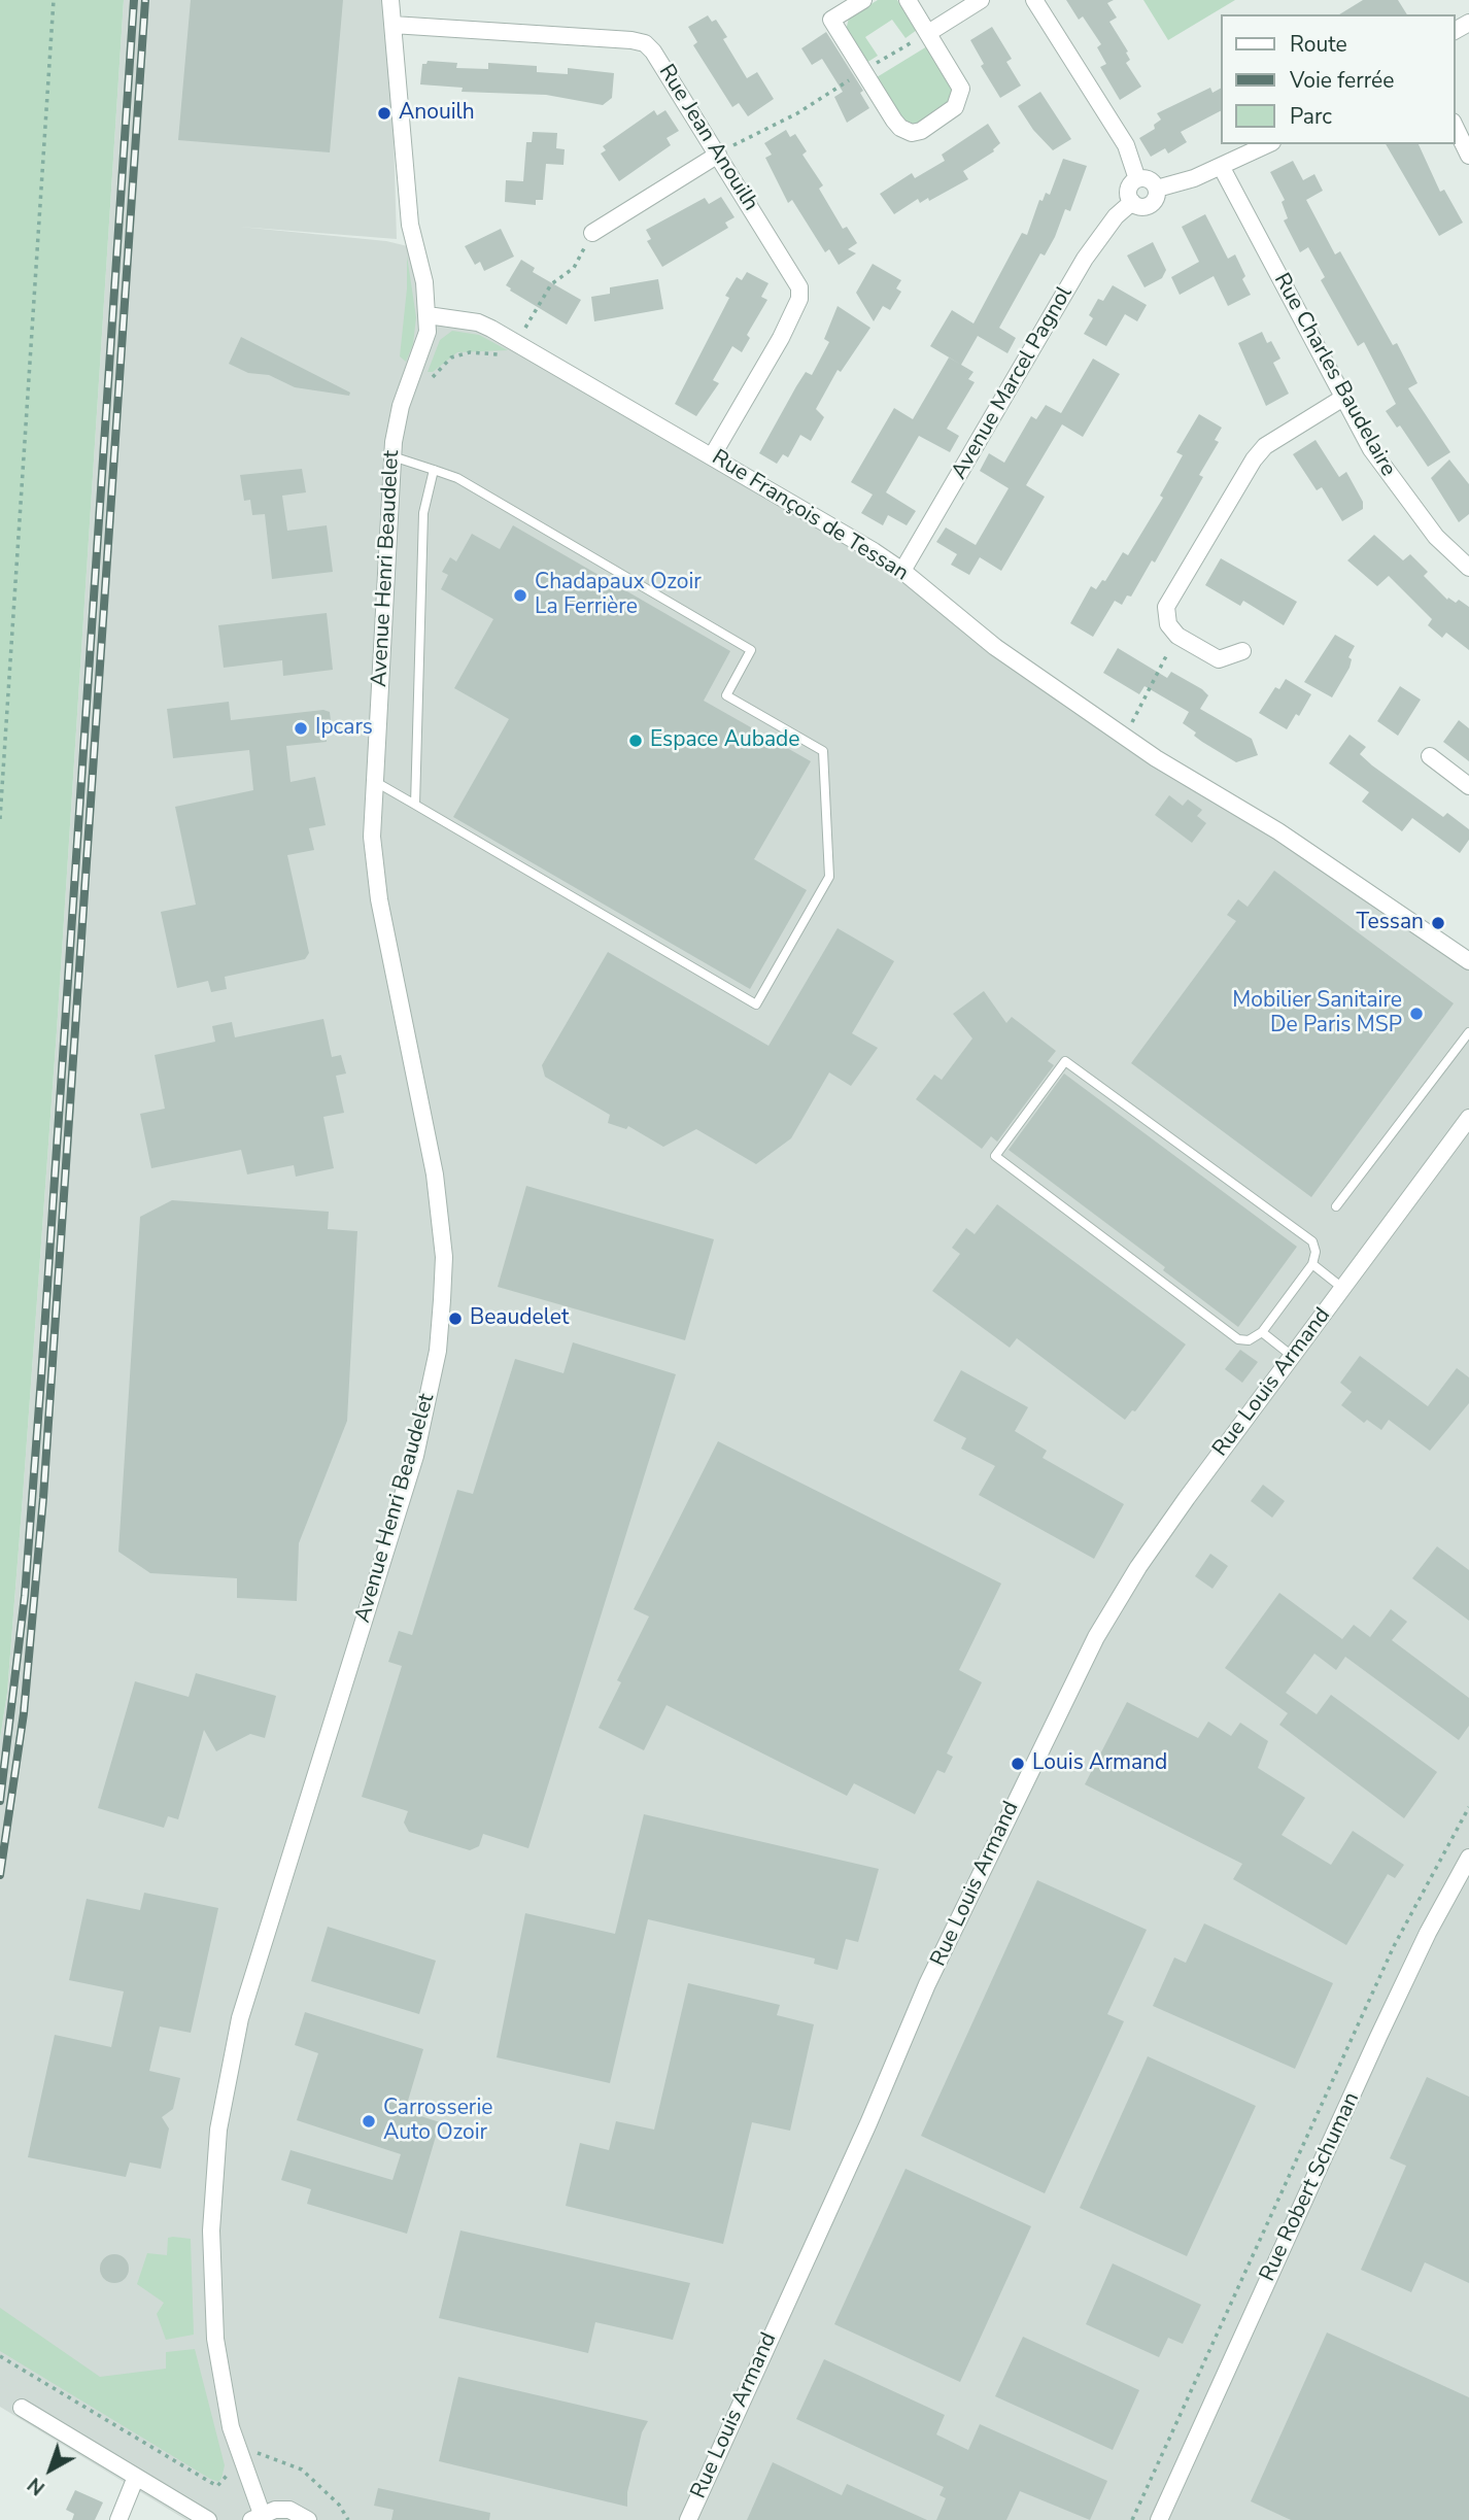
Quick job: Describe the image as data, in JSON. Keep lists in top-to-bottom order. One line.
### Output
{"streets":{"street":["Rue Jean Anouilh","Rue Charles Baudelaire","Avenue Marcel Pagnol","Rue François de Tessan","Avenue Henri Beaudelet","Rue Louis Armand","Rue Robert Schuman"]},"crossings":[["Rue Jean Anouilh","Rue François de Tessan"],["Avenue Marcel Pagnol","Rue François de Tessan"],["Rue François de Tessan","Avenue Henri Beaudelet"]],"places":["Anouilh","Chadapaux Ozoir La Ferrière","Ipcars","Espace Aubade","Tessan","Mobilier Sanitaire De Paris MSP","Beaudelet","Louis Armand","Carrosserie Auto Ozoir"],"legend":["Route","Voie ferrée","Parc"],"north":"bottom left"}
